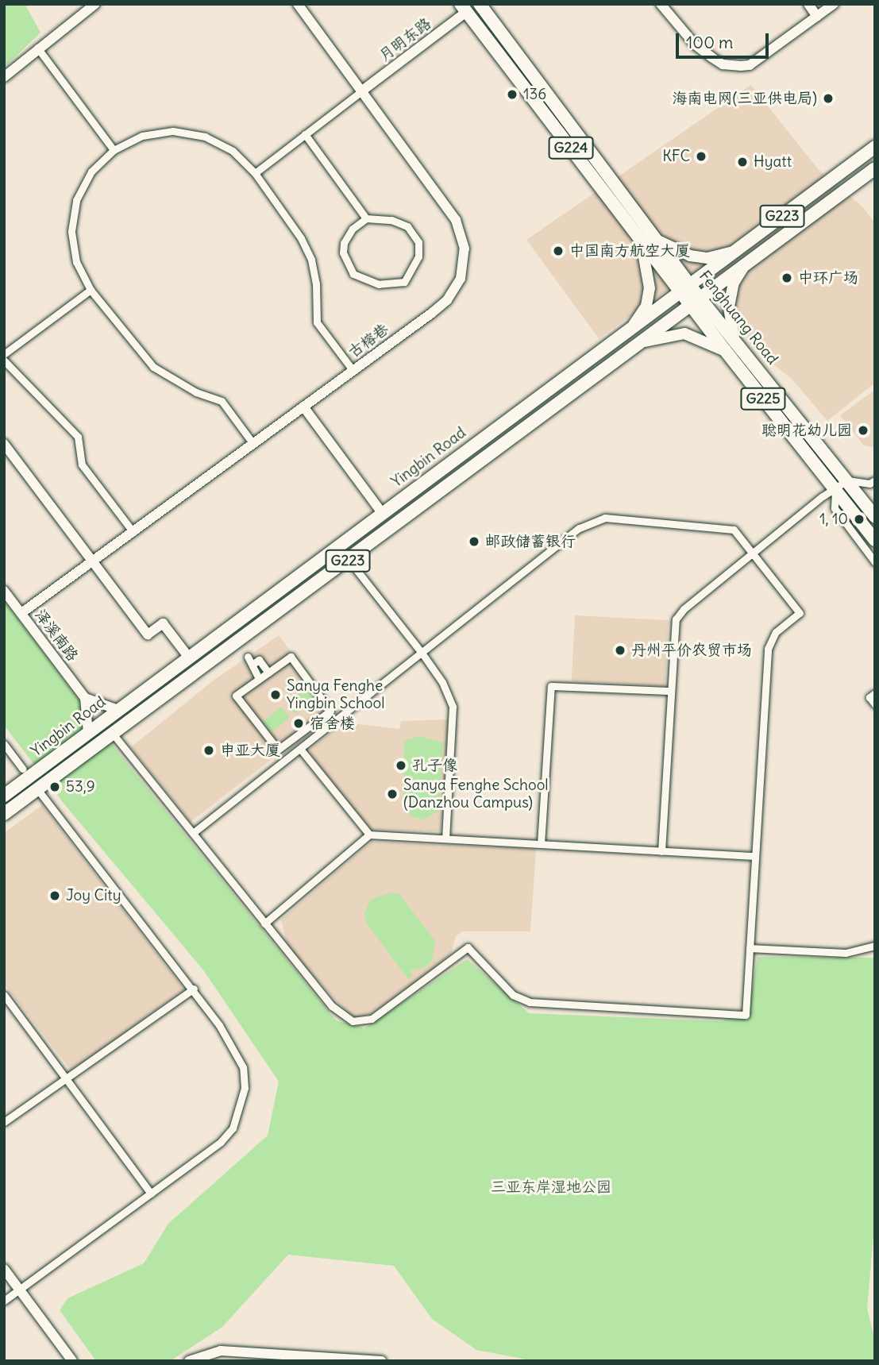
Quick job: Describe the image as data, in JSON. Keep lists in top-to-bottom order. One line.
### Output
{"streets":{"highway":["G224","G223","Fenghuang Road","G225","Yingbin Road"],"street":["月明东路","古榕巷","泽溪南路"]},"crossings":[["月明东路","Fenghuang Road"],["月明东路","古榕巷"],["Fenghuang Road","Yingbin Road"],["古榕巷","泽溪南路"]],"parks":["三亚东岸湿地公园"],"places":["136","海南电网(三亚供电局)","KFC","Hyatt","中国南方航空大厦","中环广场","聪明花幼儿园","1, 10","邮政储蓄银行","丹州平价农贸市场","Sanya Fenghe Yingbin School","宿舍楼","申亚大厦","孔子像","53,9","Sanya Fenghe School (Danzhou Campus)","Joy City"],"scale_bar":"100 m"}
